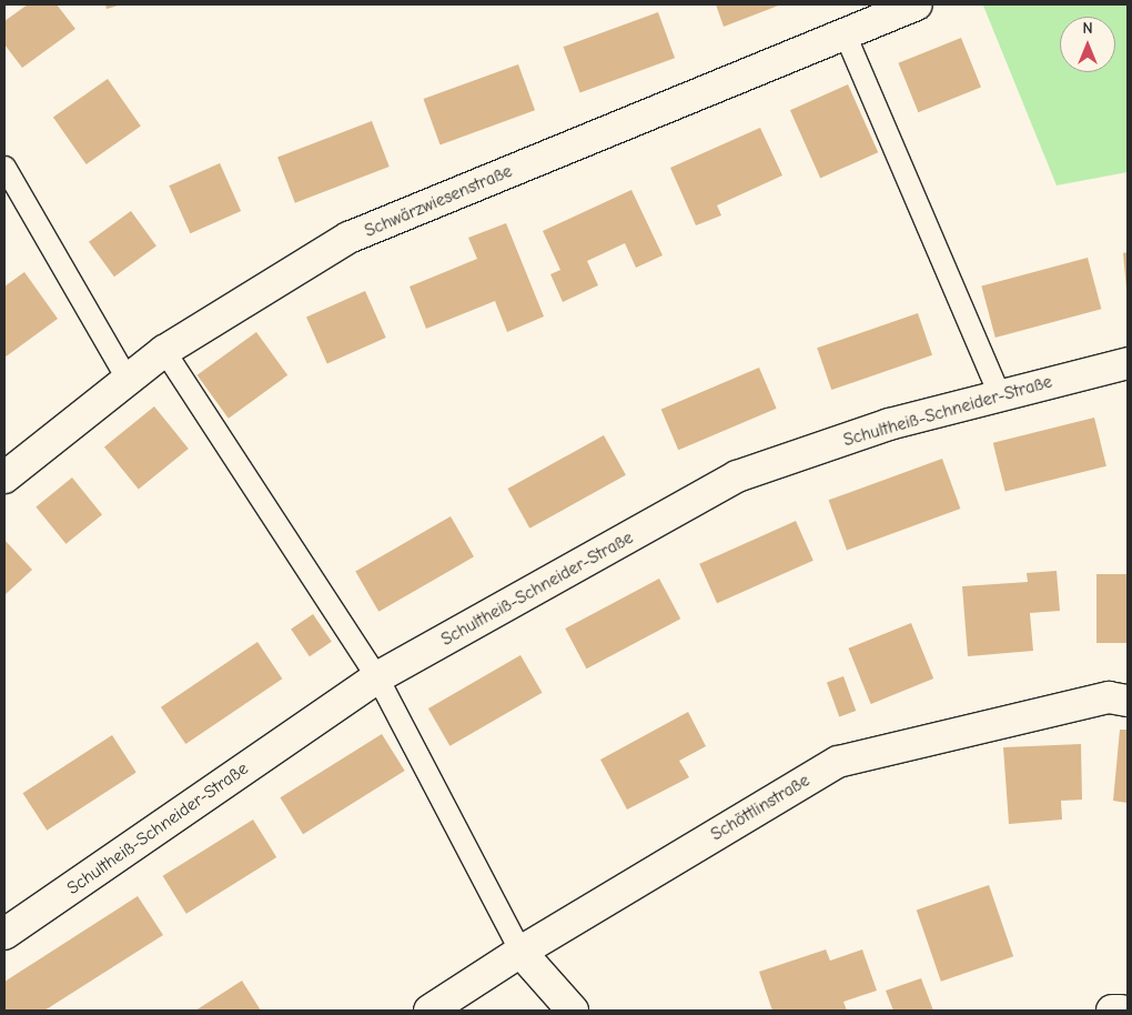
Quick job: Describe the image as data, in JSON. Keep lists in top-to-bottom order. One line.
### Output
{"streets":{"street":["Schwärzwiesenstraße","Schultheiß-Schneider-Straße","Schöttlinstraße"]},"north":"top"}
